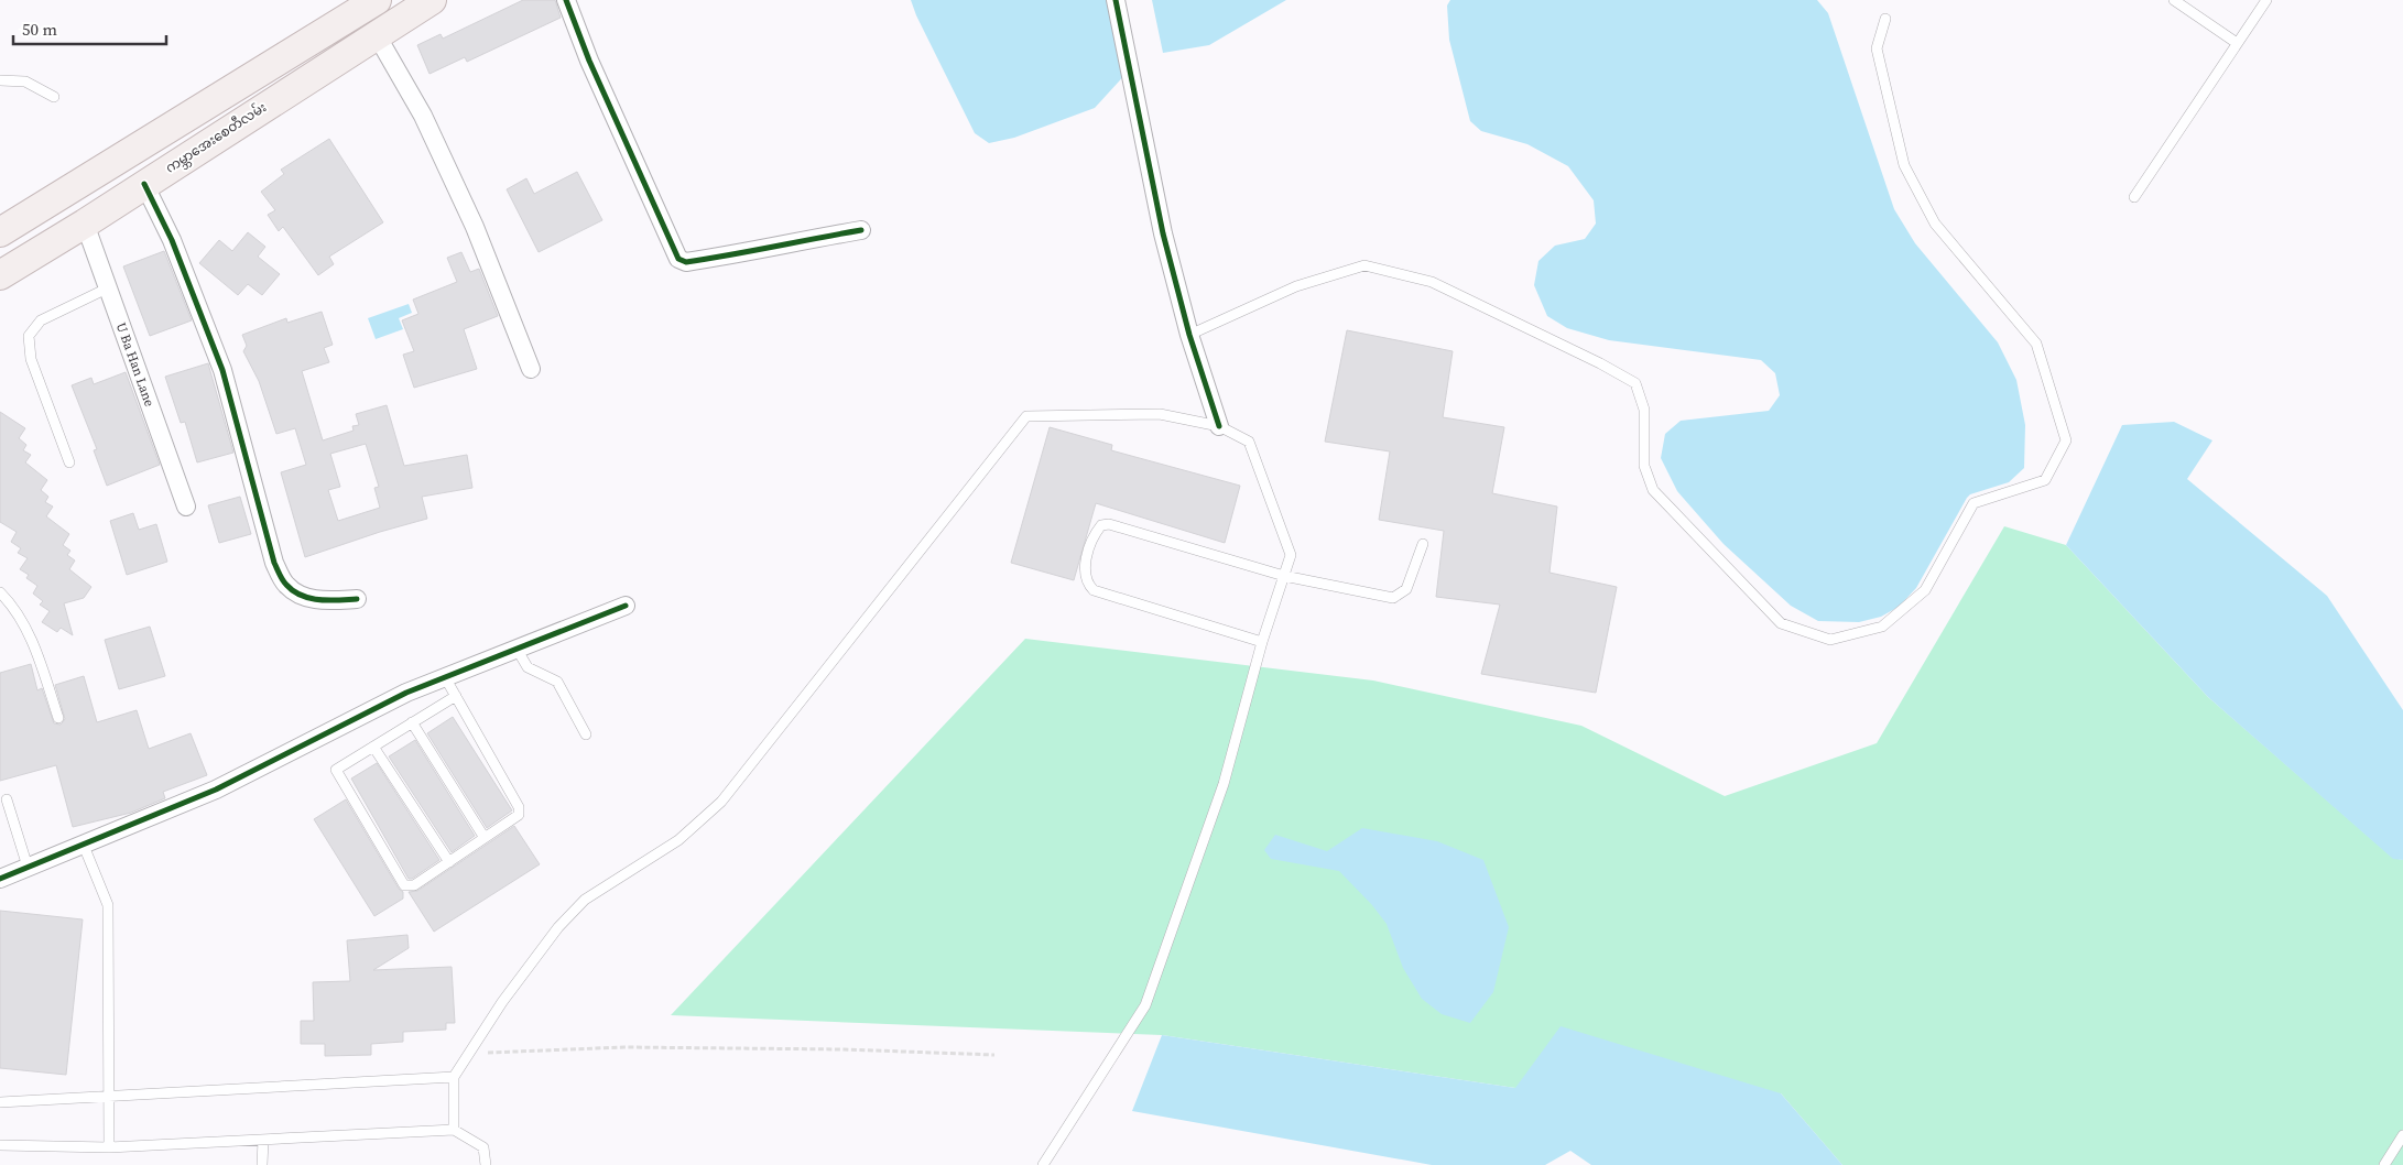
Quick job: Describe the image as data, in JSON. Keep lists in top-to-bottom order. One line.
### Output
{"streets":{"main road":["ကမ္ဘာအေးစေတီလမ်း"],"street":["U Ba Han Lane"]},"crossings":[["ကမ္ဘာအေးစေတီလမ်း","U Ba Han Lane"]],"scale_bar":"50 m"}
